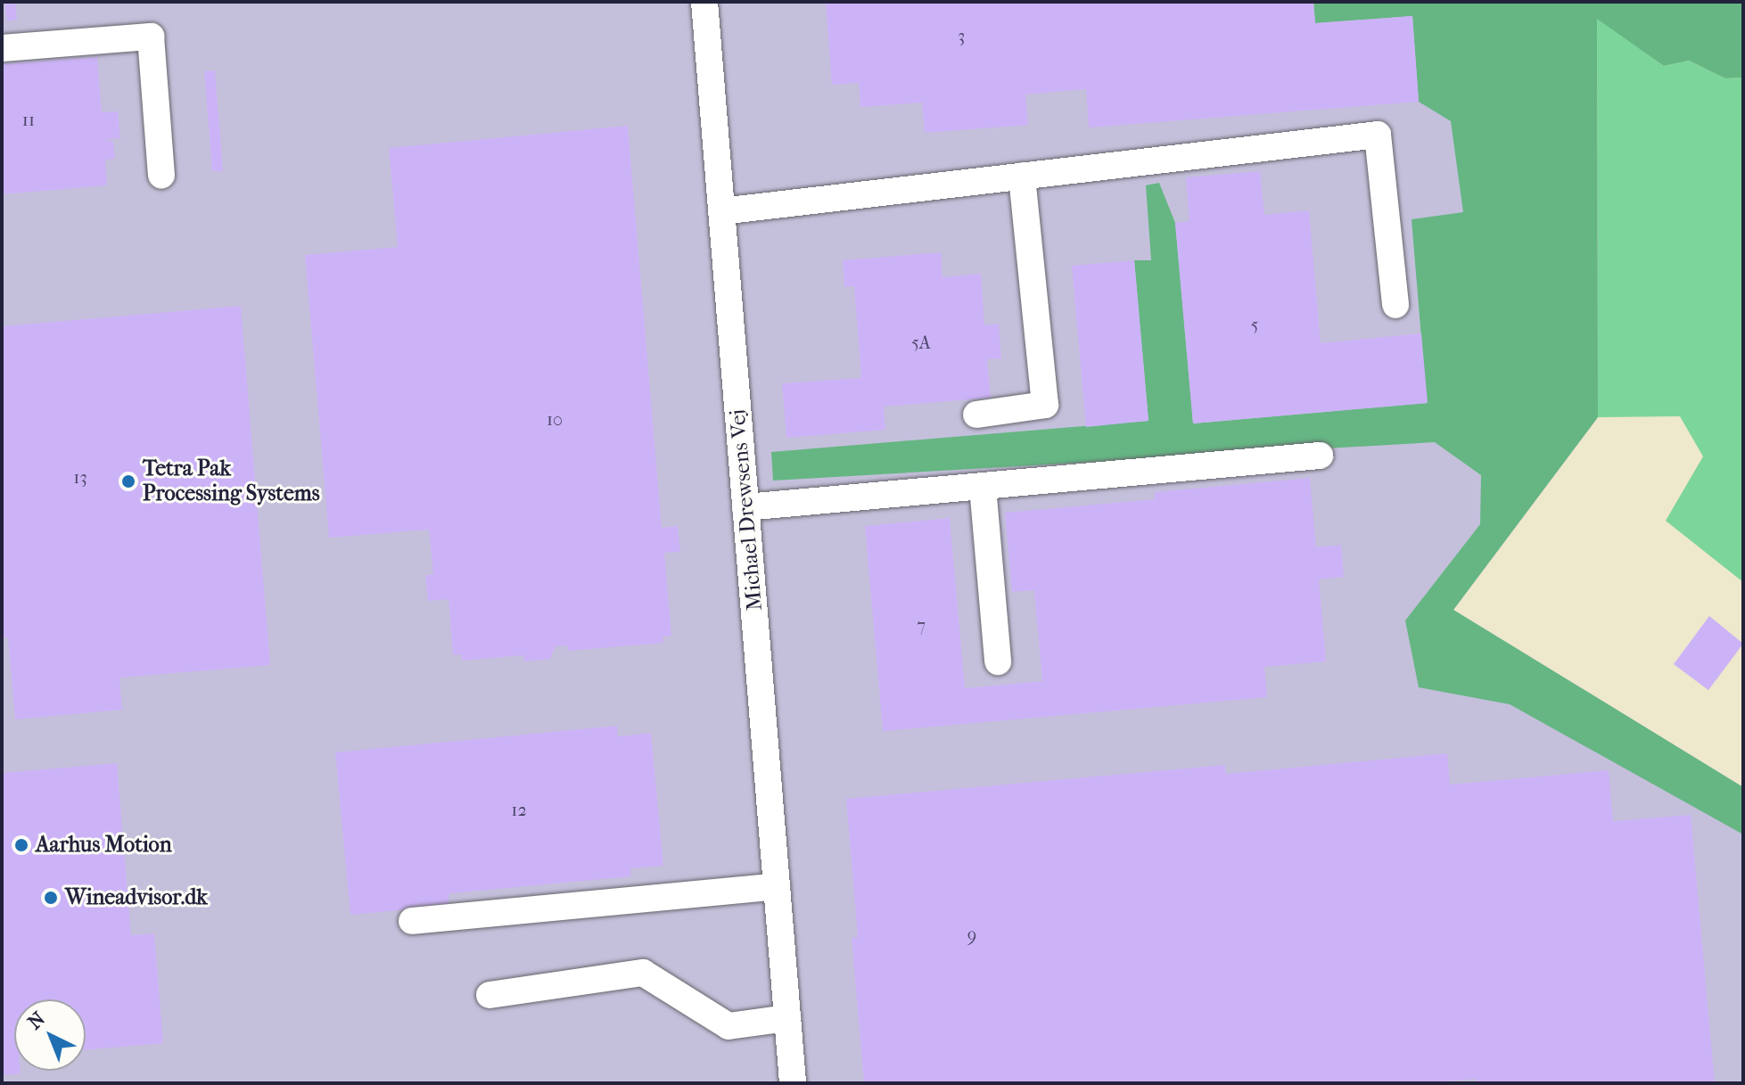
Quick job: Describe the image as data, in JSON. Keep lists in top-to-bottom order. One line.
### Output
{"streets":{"street":["Michael Drewsens Vej"]},"places":["Tetra Pak Processing Systems","Aarhus Motion","Wineadvisor.dk"],"house_numbers":["3","11","5","5A","10","13","7","12","9"],"north":"top left"}
